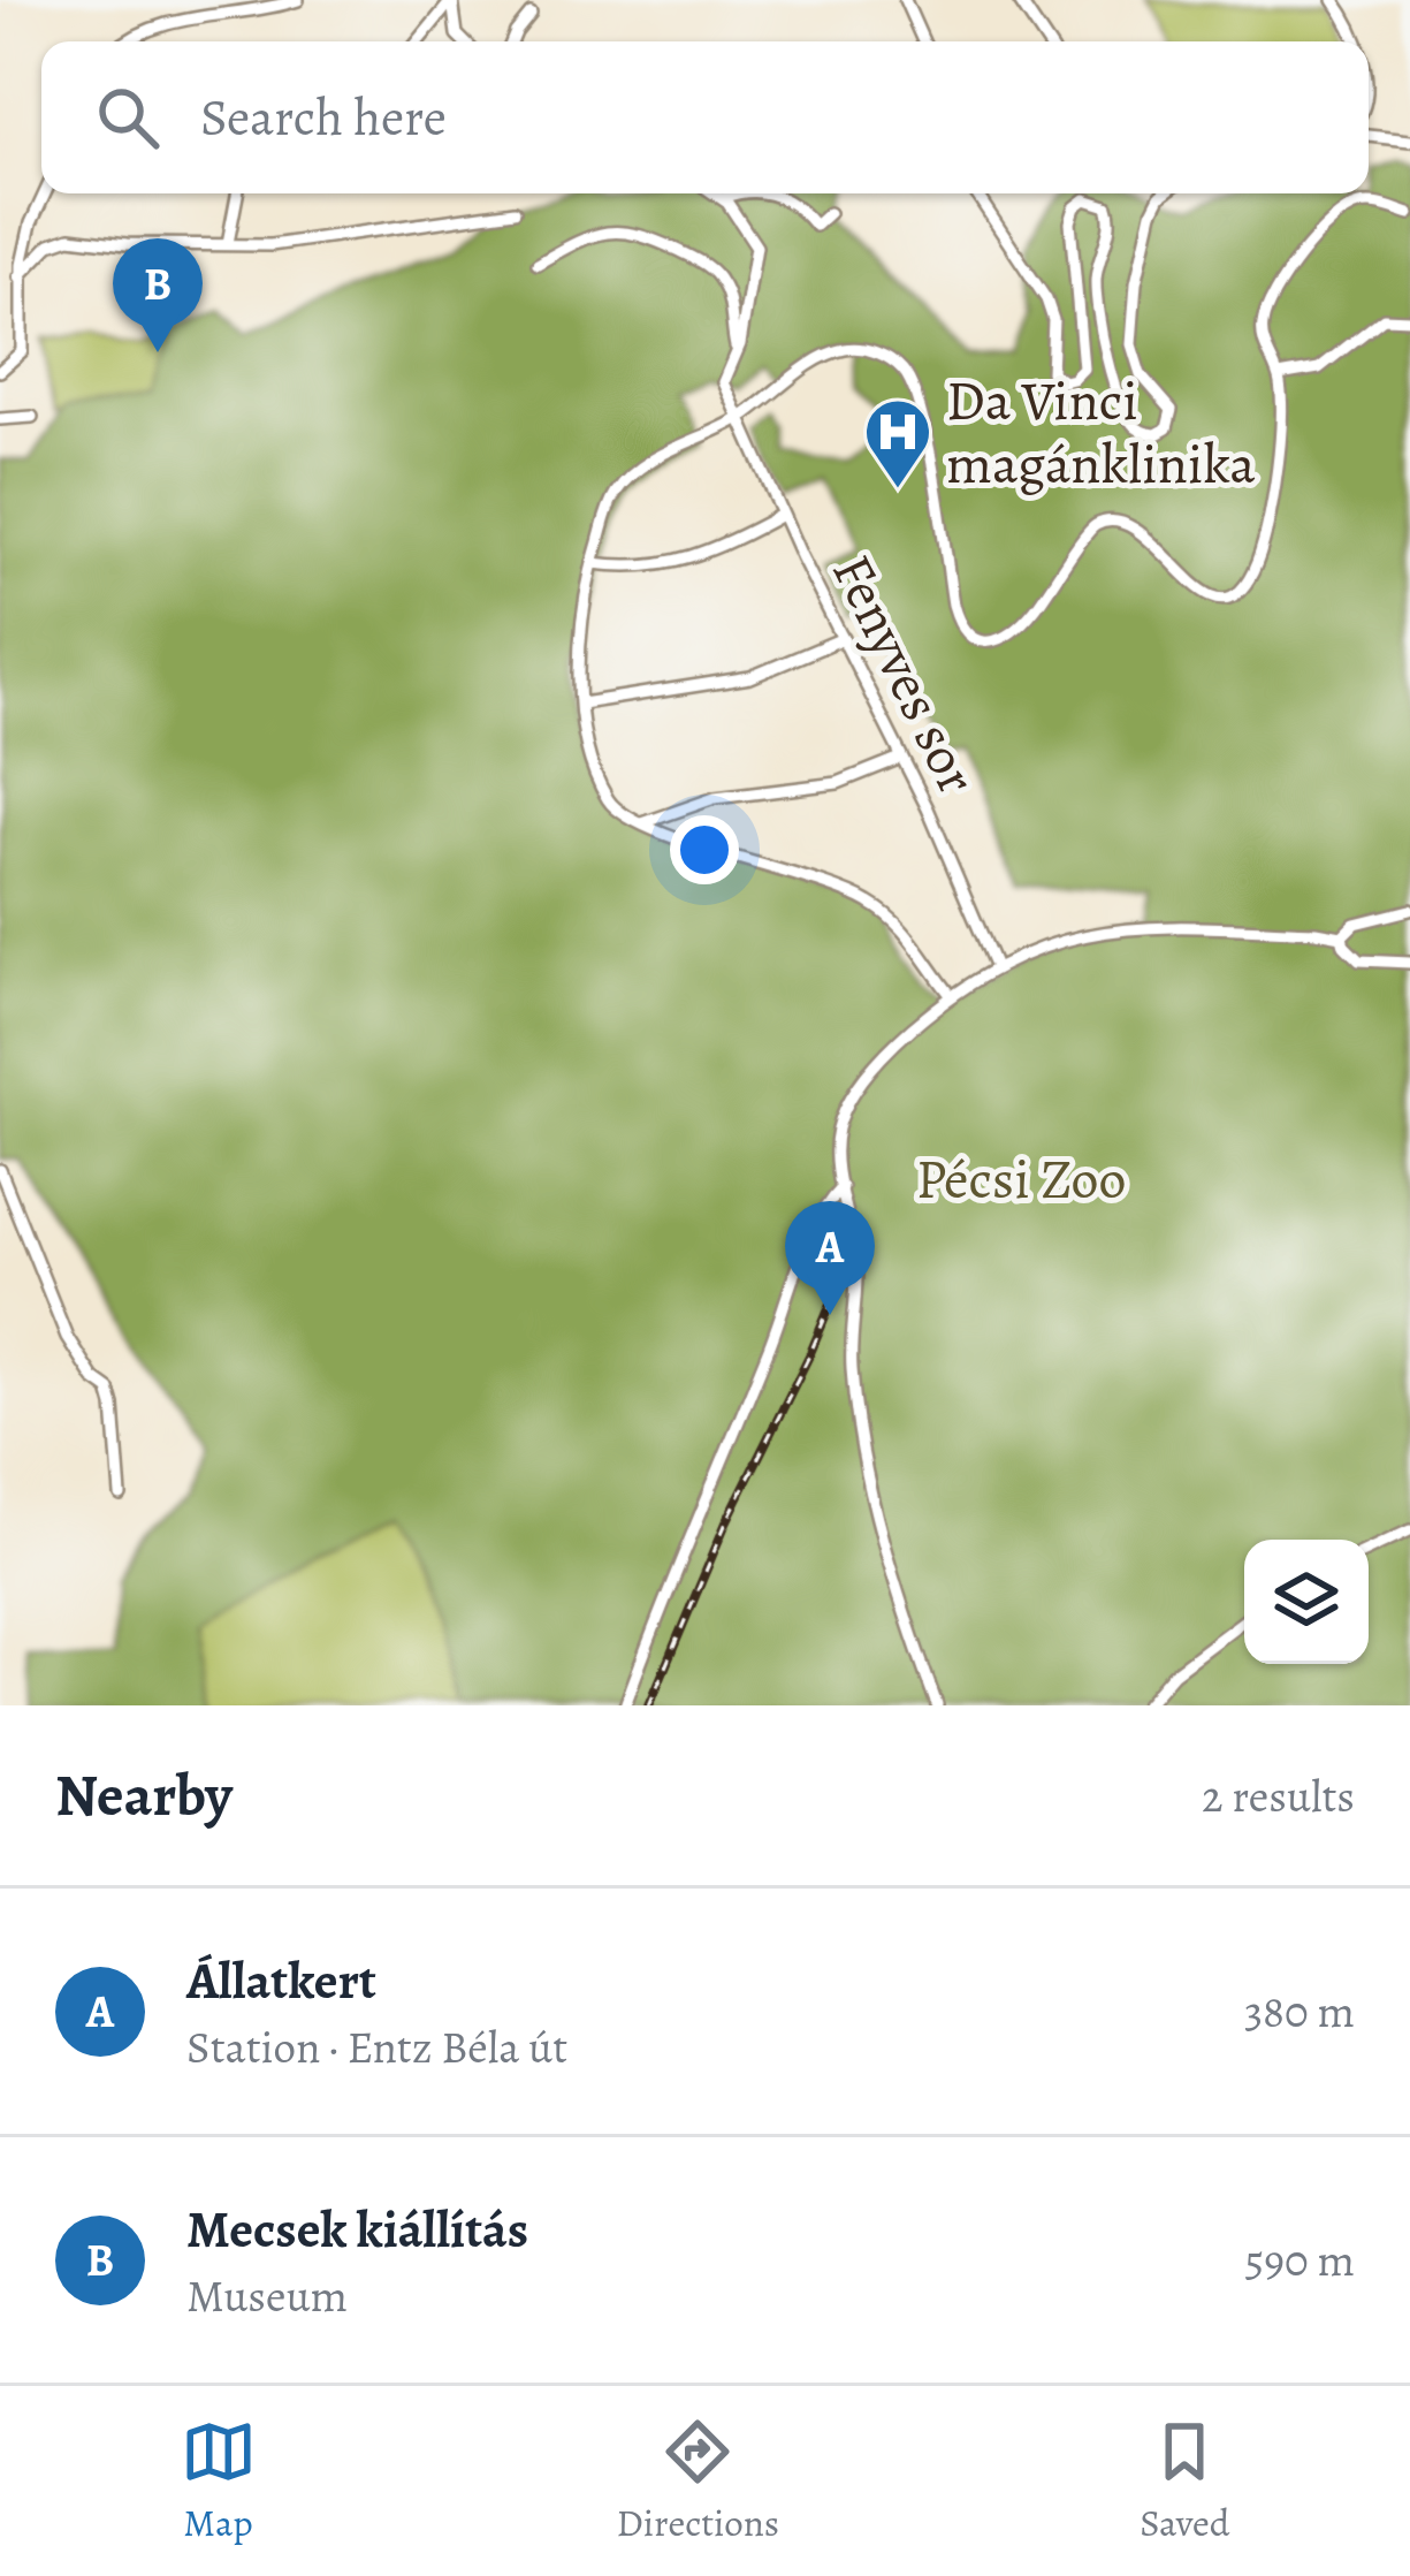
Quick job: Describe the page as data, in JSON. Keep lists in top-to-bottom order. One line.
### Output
{"streets":{"street":["Fenyves sor"]},"parks":["Pécsi Zoo"],"places":{"hospital":["Da Vinci magánklinika"]},"page":{"search":"Search here","pins":["B","A"],"heading":["Nearby","2 results"],"list":[{"mark":"A","name":"Állatkert","note":"Station · Entz Béla út","value":"380 m"},{"mark":"B","name":"Mecsek kiállítás","note":"Museum","value":"590 m"}],"nav":["Map","Directions","Saved"]}}
